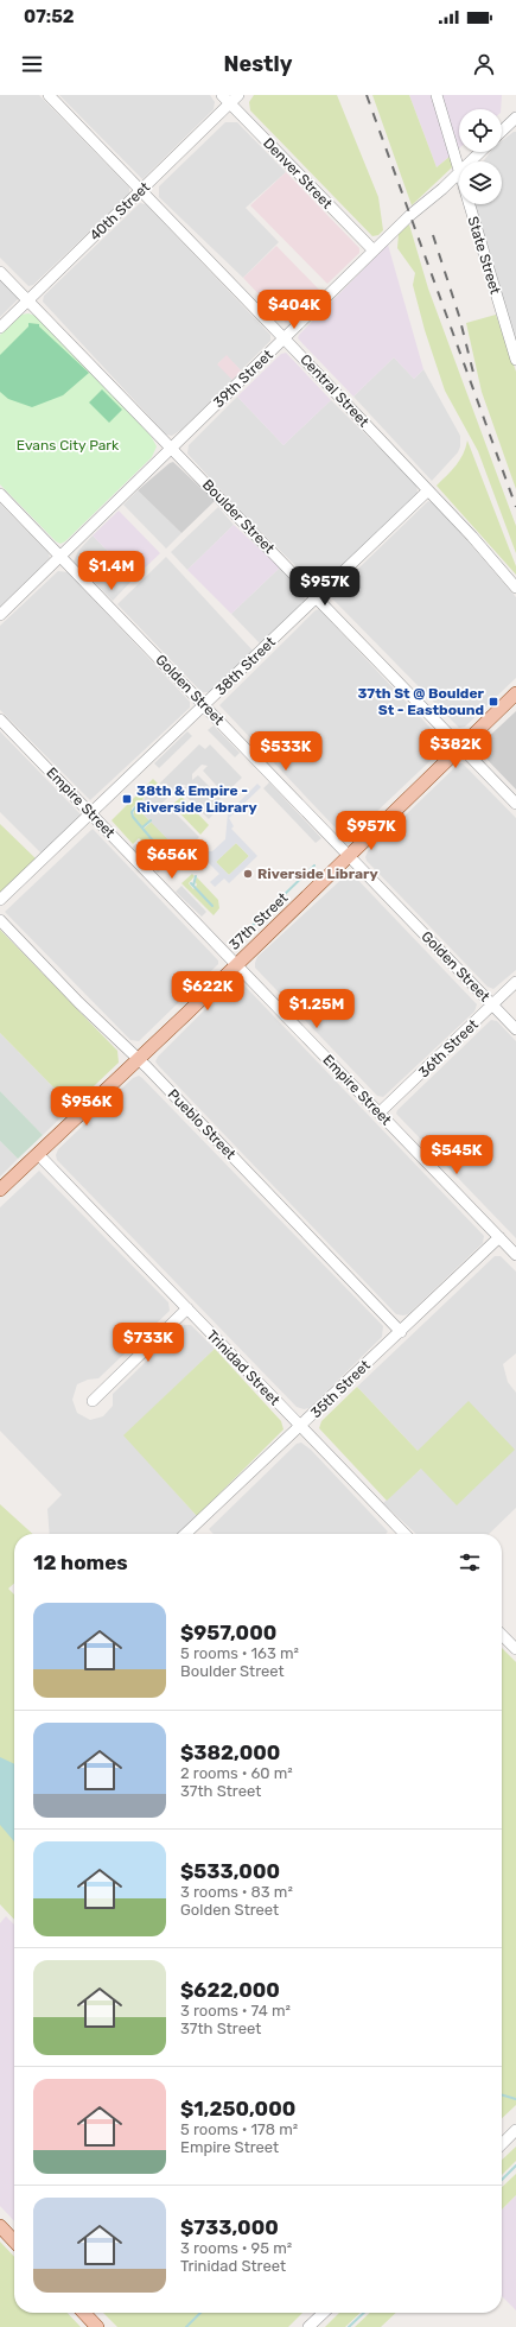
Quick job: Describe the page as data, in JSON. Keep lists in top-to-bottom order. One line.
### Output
{"streets":{"main road":["37th Street"],"street":["Denver Street","40th Street","State Street","39th Street","Central Street","Boulder Street","38th Street","Golden Street","Empire Street","36th Street","Pueblo Street","Trinidad Street","35th Street"]},"crossings":[["Denver Street","40th Street"],["Denver Street","39th Street"],["40th Street","Central Street"],["40th Street","Boulder Street"],["State Street","39th Street"],["39th Street","Central Street"],["39th Street","Boulder Street"],["39th Street","Golden Street"],["Central Street","38th Street"],["Boulder Street","38th Street"],["Boulder Street","37th Street"],["38th Street","Golden Street"],["38th Street","Empire Street"],["Golden Street","37th Street"],["Golden Street","36th Street"],["Empire Street","37th Street"],["Empire Street","36th Street"],["Empire Street","35th Street"],["37th Street","Pueblo Street"],["37th Street","Trinidad Street"],["Pueblo Street","35th Street"],["Trinidad Street","35th Street"]],"parks":["Evans City Park"],"places":{"transit":["37th St @ Boulder St - Eastbound","38th & Empire - Riverside Library"],"other":["Riverside Library"]},"page":{"status":"07:52","header":"Nestly","price":["$404K","$1.4M","$957K","$382K","$533K","$957K","$656K","$622K","$1.25M","$956K","$545K","$733K"],"heading":"12 homes","list":[{"name":"$957,000","note":"5 rooms · 163 m² · Boulder Street"},{"name":"$382,000","note":"2 rooms · 60 m² · 37th Street"},{"name":"$533,000","note":"3 rooms · 83 m² · Golden Street"},{"name":"$622,000","note":"3 rooms · 74 m² · 37th Street"},{"name":"$1,250,000","note":"5 rooms · 178 m² · Empire Street"},{"name":"$733,000","note":"3 rooms · 95 m² · Trinidad Street"}]}}
